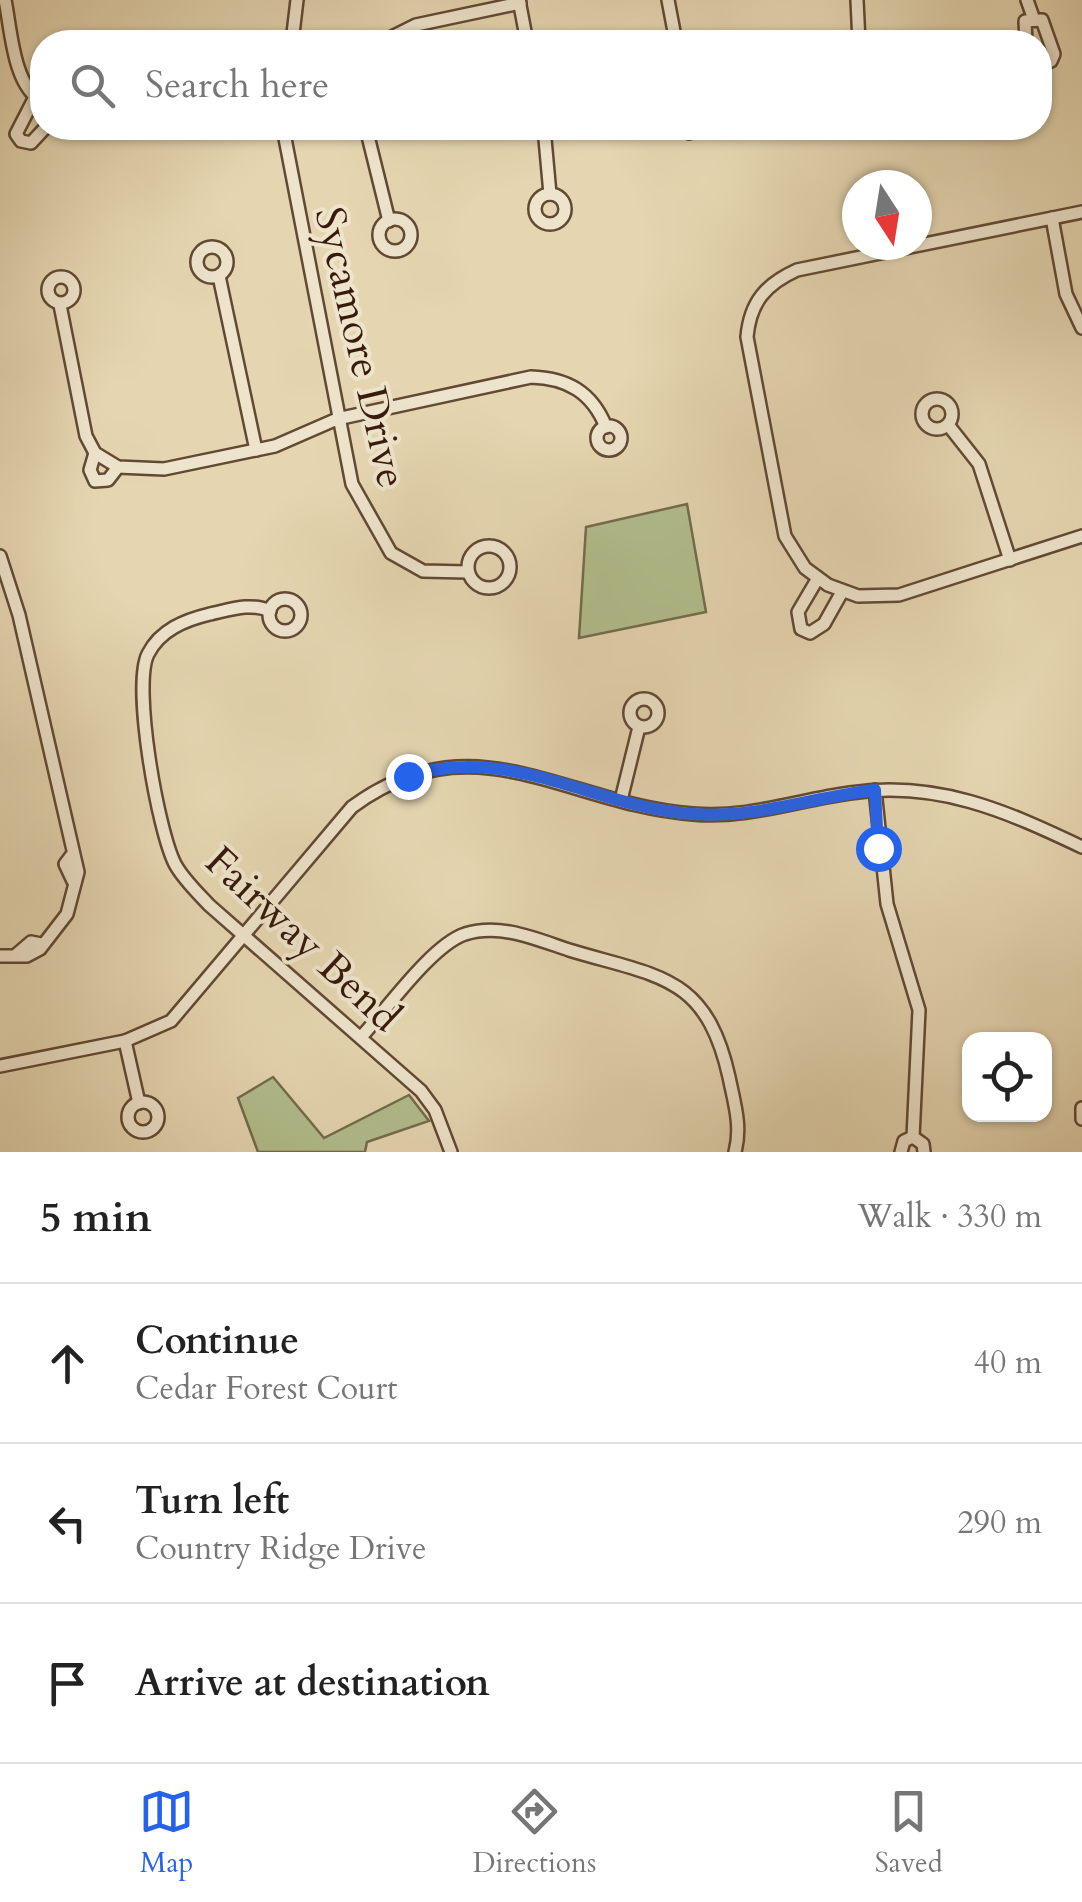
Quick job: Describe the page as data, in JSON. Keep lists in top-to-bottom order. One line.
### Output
{"streets":{"street":["Sycamore Drive","Fairway Bend"]},"north":"bottom","page":{"search":"Search here","heading":["5 min","Walk · 330 m"],"list":[["Continue","Cedar Forest Court","40 m"],["Turn left","Country Ridge Drive","290 m"],"Arrive at destination"],"nav":["Map","Directions","Saved"]}}
